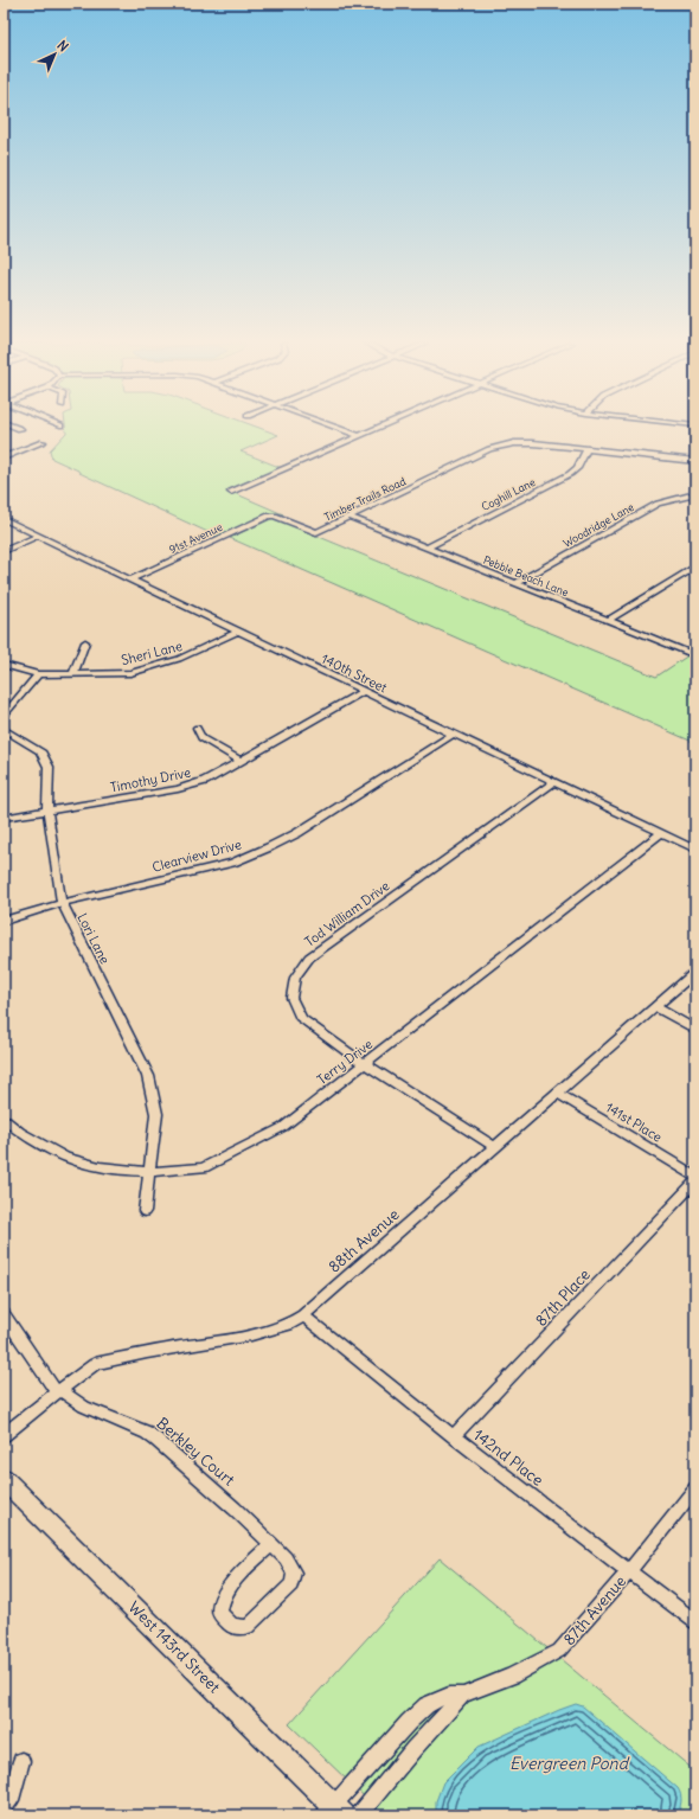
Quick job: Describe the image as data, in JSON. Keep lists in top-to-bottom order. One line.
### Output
{"streets":{"main road":["West 143rd Street"],"street":["Coghill Lane","Timber Trails Road","Woodridge Lane","91st Avenue","Pebble Beach Lane","Sheri Lane","140th Street","Timothy Drive","Clearview Drive","Tod William Drive","Lori Lane","Terry Drive","141st Place","88th Avenue","87th Place","Berkley Court","142nd Place","87th Avenue"]},"crossings":[["Coghill Lane","Timber Trails Road"],["Coghill Lane","Pebble Beach Lane"],["Timber Trails Road","91st Avenue"],["Timber Trails Road","Pebble Beach Lane"],["Woodridge Lane","Pebble Beach Lane"],["91st Avenue","140th Street"],["Sheri Lane","140th Street"],["140th Street","Timothy Drive"],["140th Street","Clearview Drive"],["140th Street","Tod William Drive"],["140th Street","Terry Drive"],["Timothy Drive","Lori Lane"],["Clearview Drive","Lori Lane"],["Tod William Drive","Terry Drive"],["Tod William Drive","88th Avenue"],["Lori Lane","Terry Drive"],["141st Place","88th Avenue"],["88th Avenue","Berkley Court"],["88th Avenue","142nd Place"],["87th Place","142nd Place"],["142nd Place","87th Avenue"],["87th Avenue","West 143rd Street"]],"water":["Evergreen Pond"],"north":"top right"}
